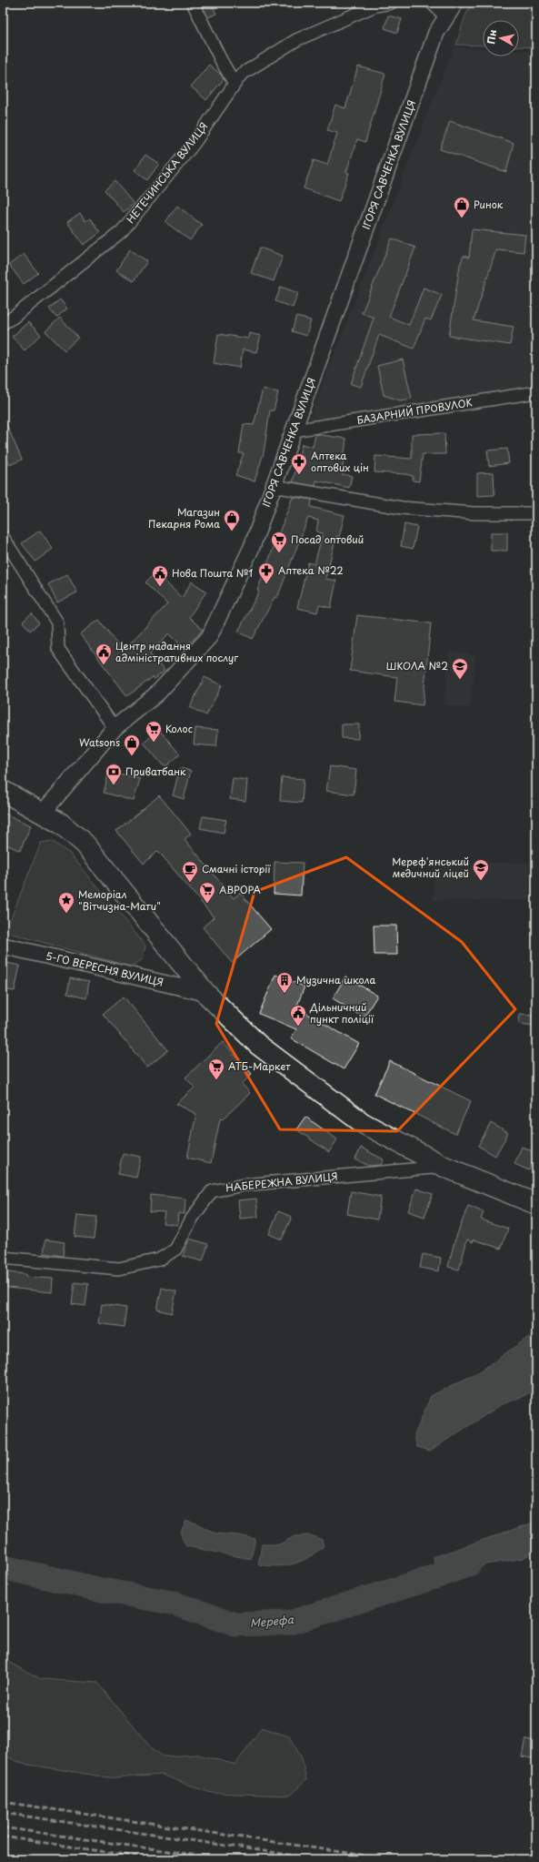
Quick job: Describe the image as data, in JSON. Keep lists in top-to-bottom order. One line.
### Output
{"streets":{"street":["ІГОРЯ САВЧЕНКА ВУЛИЦЯ","НЕТЕЧИНСЬКА ВУЛИЦЯ","БАЗАРНИЙ ПРОВУЛОК","5-ГО ВЕРЕСНЯ ВУЛИЦЯ","НАБЕРЕЖНА ВУЛИЦЯ"]},"crossings":[["ІГОРЯ САВЧЕНКА ВУЛИЦЯ","БАЗАРНИЙ ПРОВУЛОК"]],"water":["Мерефа"],"places":{"shop":["Ринок","Магазин Пекарня Рома","Watsons"],"pharmacy":["Аптека оптових цін","Аптека №22"],"supermarket":["Посад оптовий","Колос","АВРОРА","АТБ-Маркет"],"public building":["Нова Пошта №1","Центр надання адміністративних послуг","Дільничний пункт поліції"],"school or university":["ШКОЛА №2","Мереф'янський медичний ліцей"],"bank":["Приватбанк"],"cafe":["Смачні історії"],"place":["Меморіал \"Вітчизна-Мати\""],"building":["Музична школа"]},"north":"left"}
